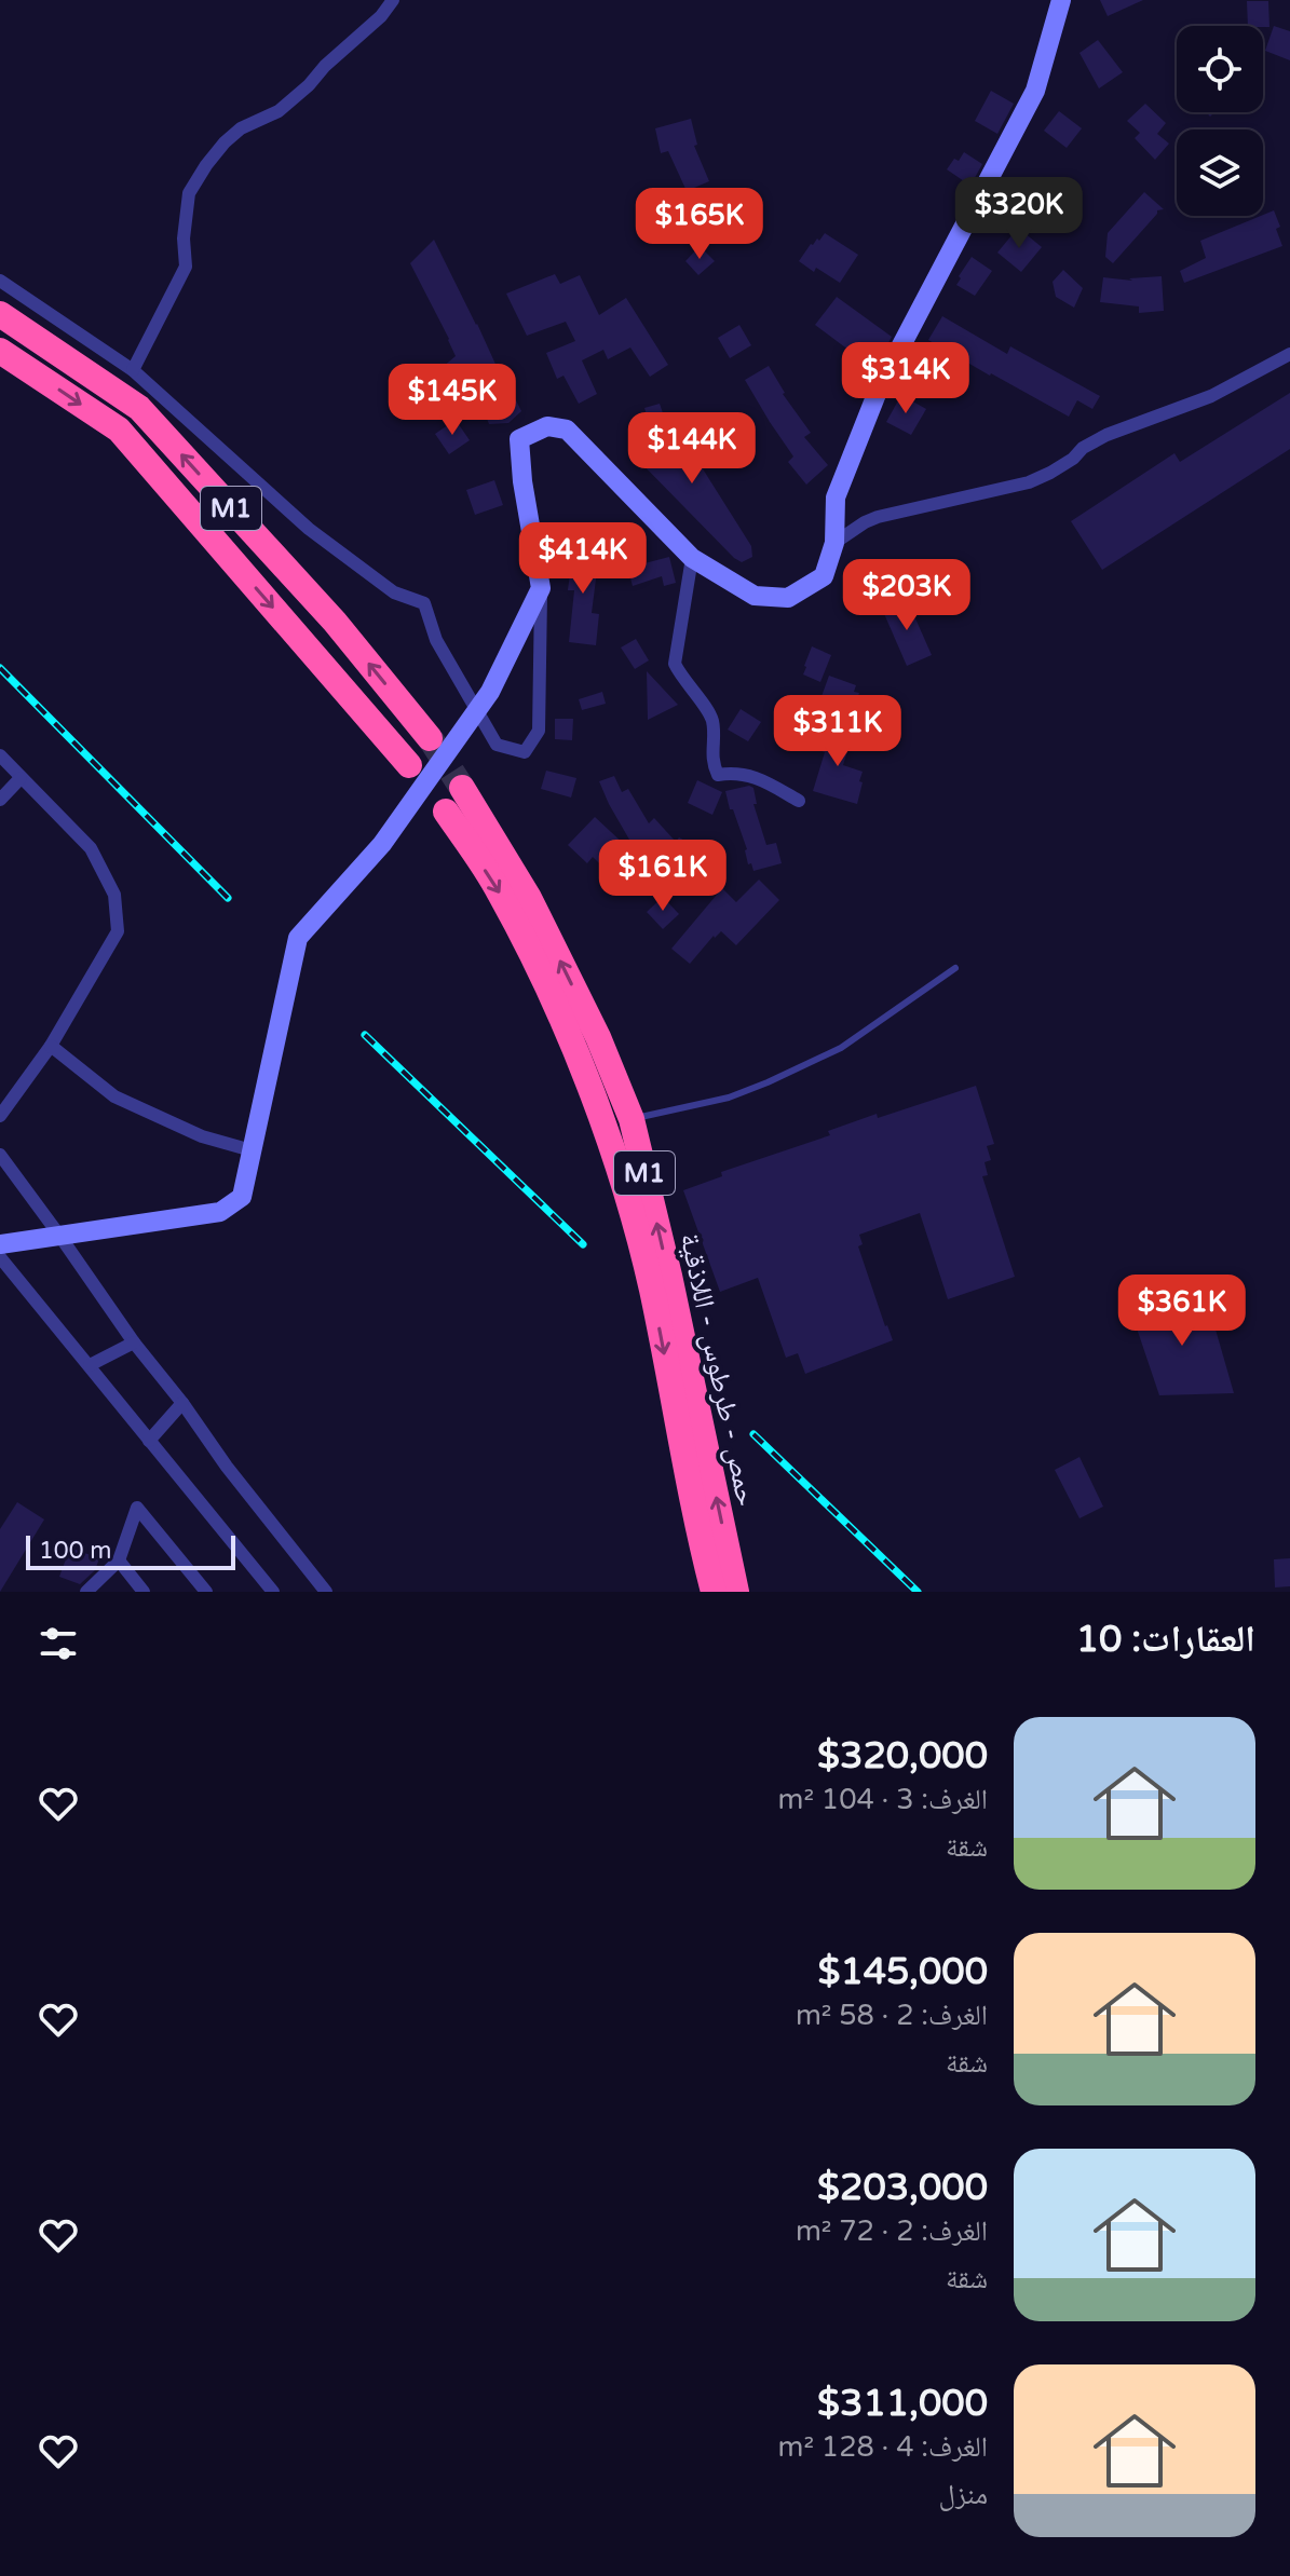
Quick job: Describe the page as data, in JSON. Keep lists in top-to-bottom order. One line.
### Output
{"streets":{"highway":["M1","حمص - طرطوس - اللاذقية"]},"scale_bar":"100 m","page":{"price":["$320K","$165K","$314K","$145K","$144K","$414K","$203K","$311K","$161K","$361K"],"scale":"100 m","heading":"العقارات: 10","list":[{"name":"$320,000","note":"الغرف: 3 · 104 m² · شقة"},{"name":"$145,000","note":"الغرف: 2 · 58 m² · شقة"},{"name":"$203,000","note":"الغرف: 2 · 72 m² · شقة"},{"name":"$311,000","note":"الغرف: 4 · 128 m² · منزل"}]}}
